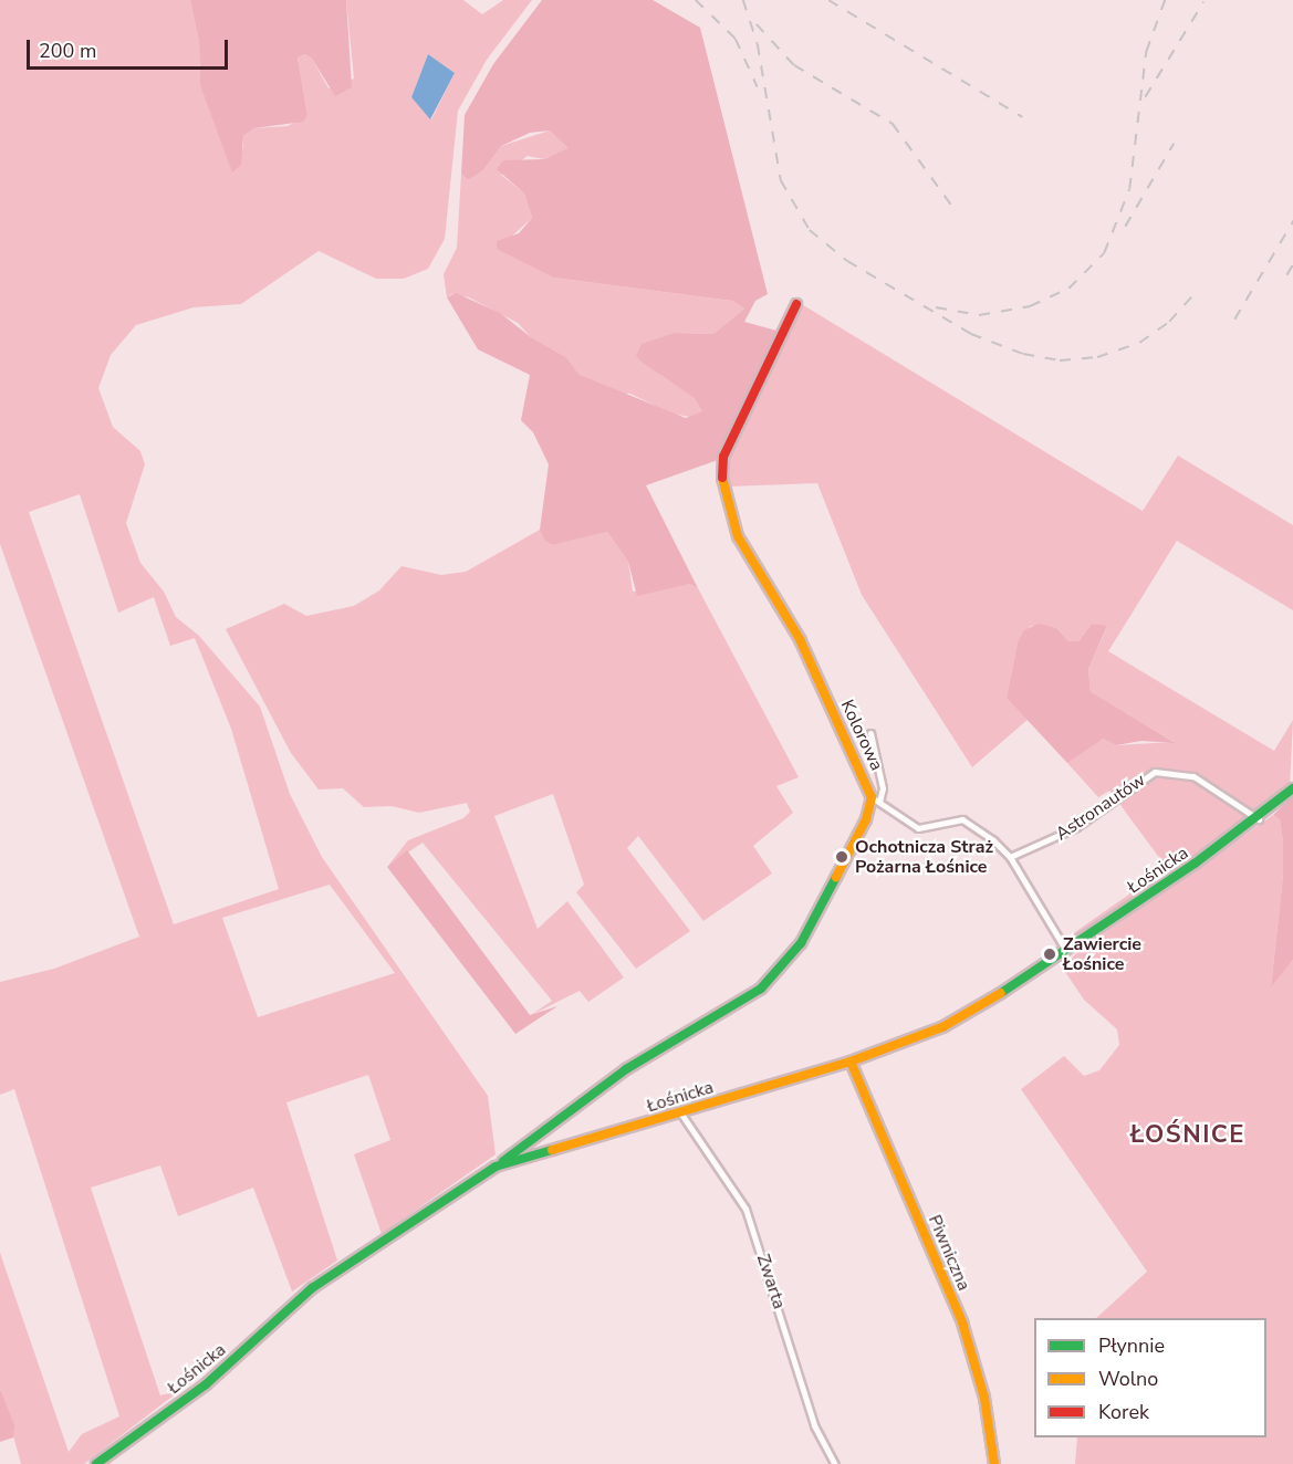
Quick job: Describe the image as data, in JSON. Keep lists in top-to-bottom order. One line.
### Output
{"streets":{"street":["Kolorowa","Astronautów","Łośnicka","Piwniczna","Zwarta"]},"crossings":[["Kolorowa","Łośnicka"],["Astronautów","Łośnicka"],["Łośnicka","Piwniczna"],["Łośnicka","Zwarta"]],"districts":["ŁOŚNICE"],"places":["Ochotnicza Straż Pożarna Łośnice","Zawiercie Łośnice"],"legend":["Płynnie","Wolno","Korek"],"scale_bar":"200 m"}
